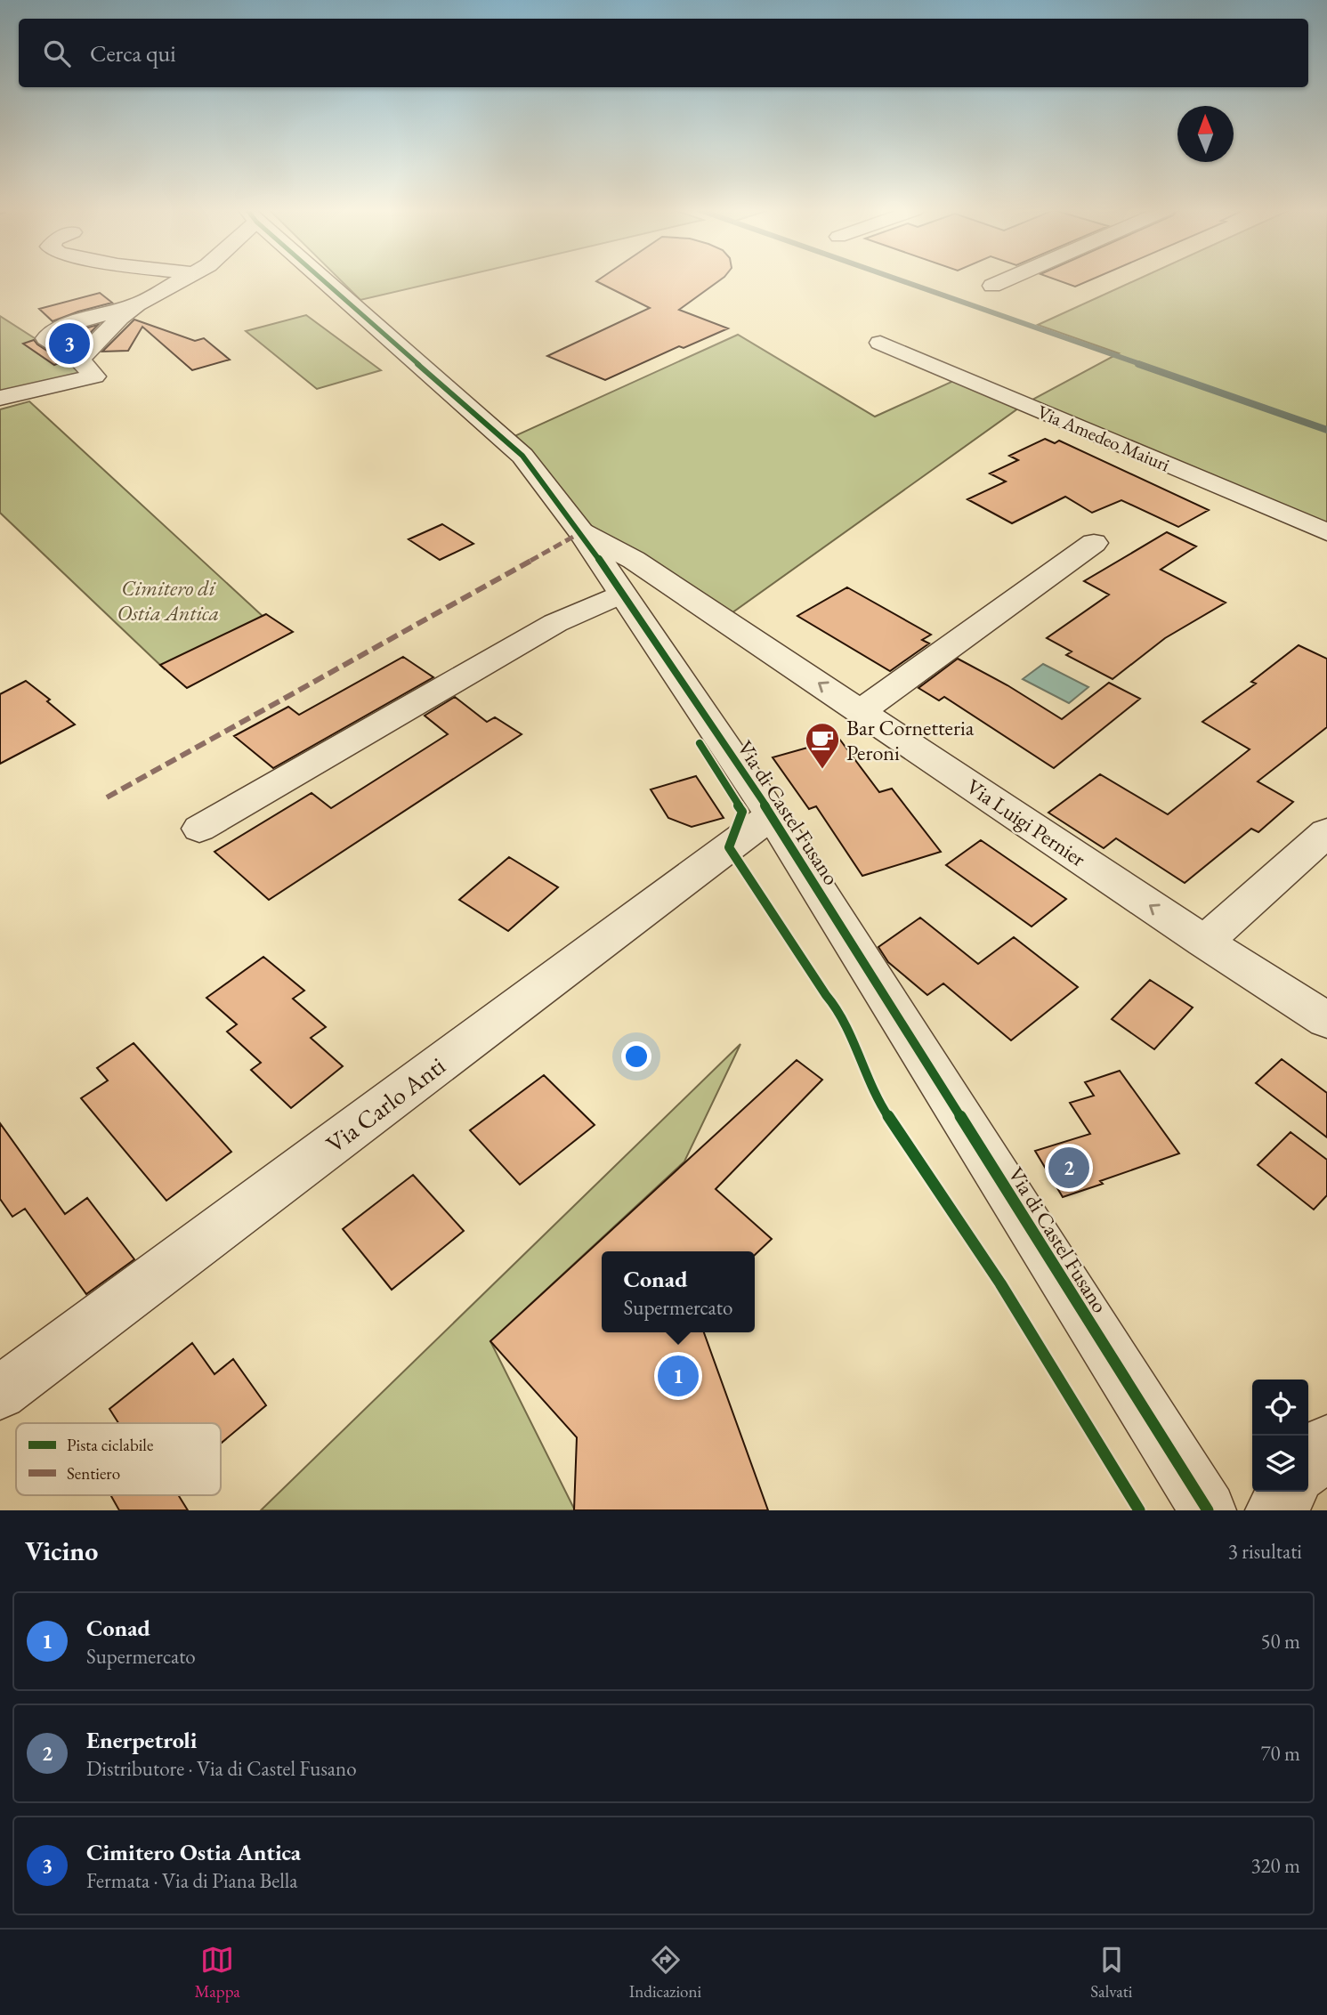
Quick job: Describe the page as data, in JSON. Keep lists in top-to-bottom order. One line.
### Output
{"streets":{"street":["Via Amedeo Maiuri","Via di Castel Fusano","Via Luigi Pernier","Via Carlo Anti"]},"crossings":[["Via di Castel Fusano","Via Luigi Pernier"],["Via di Castel Fusano","Via Carlo Anti"]],"one_way":["Via Luigi Pernier"],"parks":["Cimitero di Ostia Antica"],"places":{"cafe":["Bar Cornetteria Peroni"]},"legend":["Pista ciclabile","Sentiero"],"north":"top","page":{"search":"Cerca qui","pins":["3","2","1"],"popup":["Conad","Supermercato"],"heading":["Vicino","3 risultati"],"list":[{"mark":"1","name":"Conad","note":"Supermercato","value":"50 m"},{"mark":"2","name":"Enerpetroli","note":"Distributore · Via di Castel Fusano","value":"70 m"},{"mark":"3","name":"Cimitero Ostia Antica","note":"Fermata · Via di Piana Bella","value":"320 m"}],"nav":["Mappa","Indicazioni","Salvati"]}}
